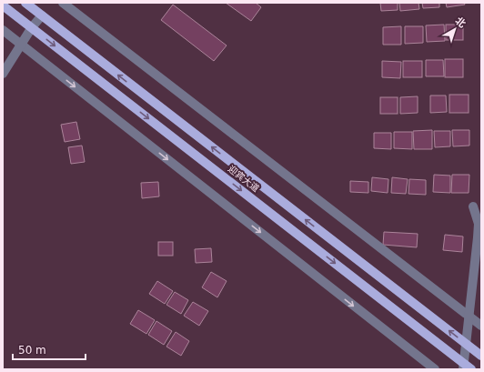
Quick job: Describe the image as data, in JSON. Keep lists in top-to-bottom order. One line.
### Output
{"streets":{"main road":["迎宾大道"]},"scale_bar":"50 m","north":"top right"}
